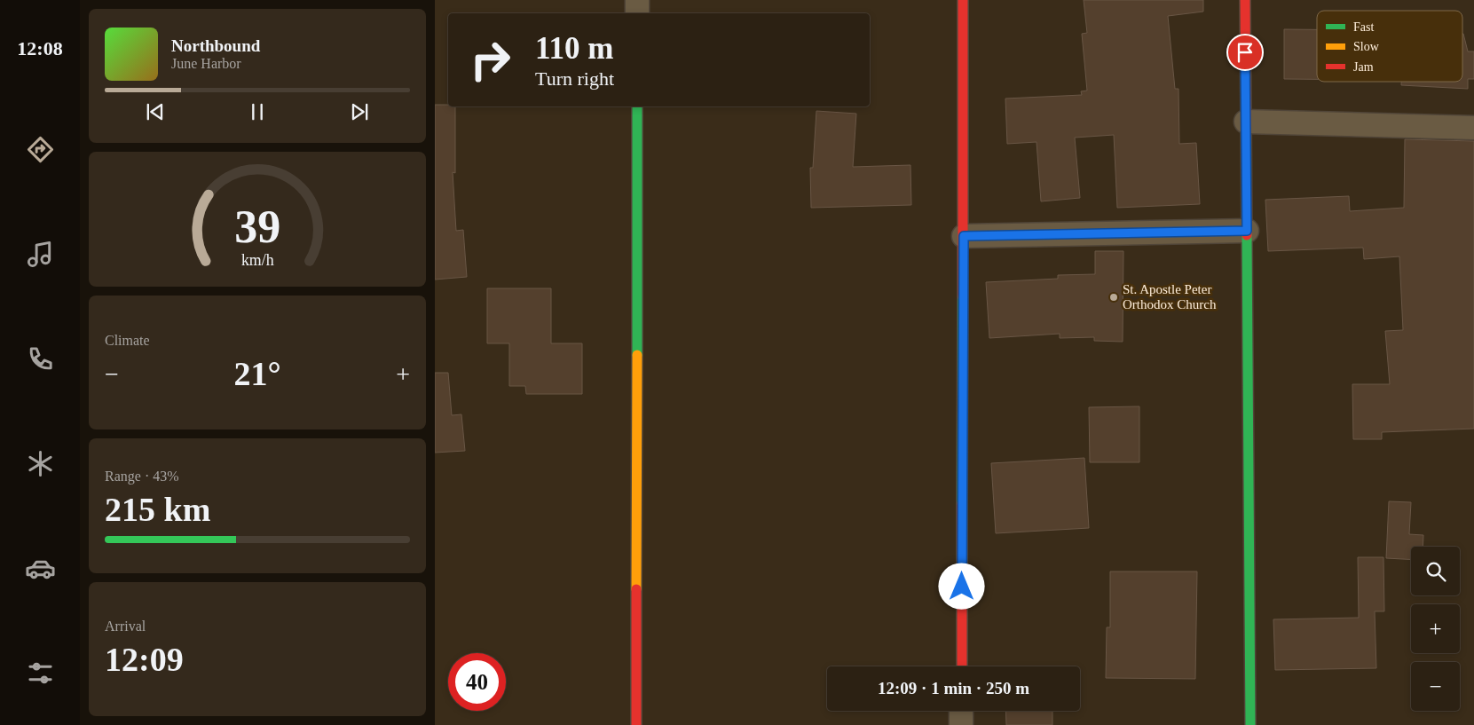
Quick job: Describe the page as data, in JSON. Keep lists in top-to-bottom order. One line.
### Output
{"places":["St. Apostle Peter Orthodox Church"],"legend":["Fast","Slow","Jam"],"page":{"tabs":"12:08","turn":["110 m","Turn right"],"song":["Northbound","June Harbor"],"tile":["Climate",["Range · 43%","215 km"],["Arrival","12:09"]],"heat":["−","21°","+"],"map_buttons":["+","−"],"limit":"40","trip":"12:09 · 1 min · 250 m","gauge":["39","km/h"]}}
